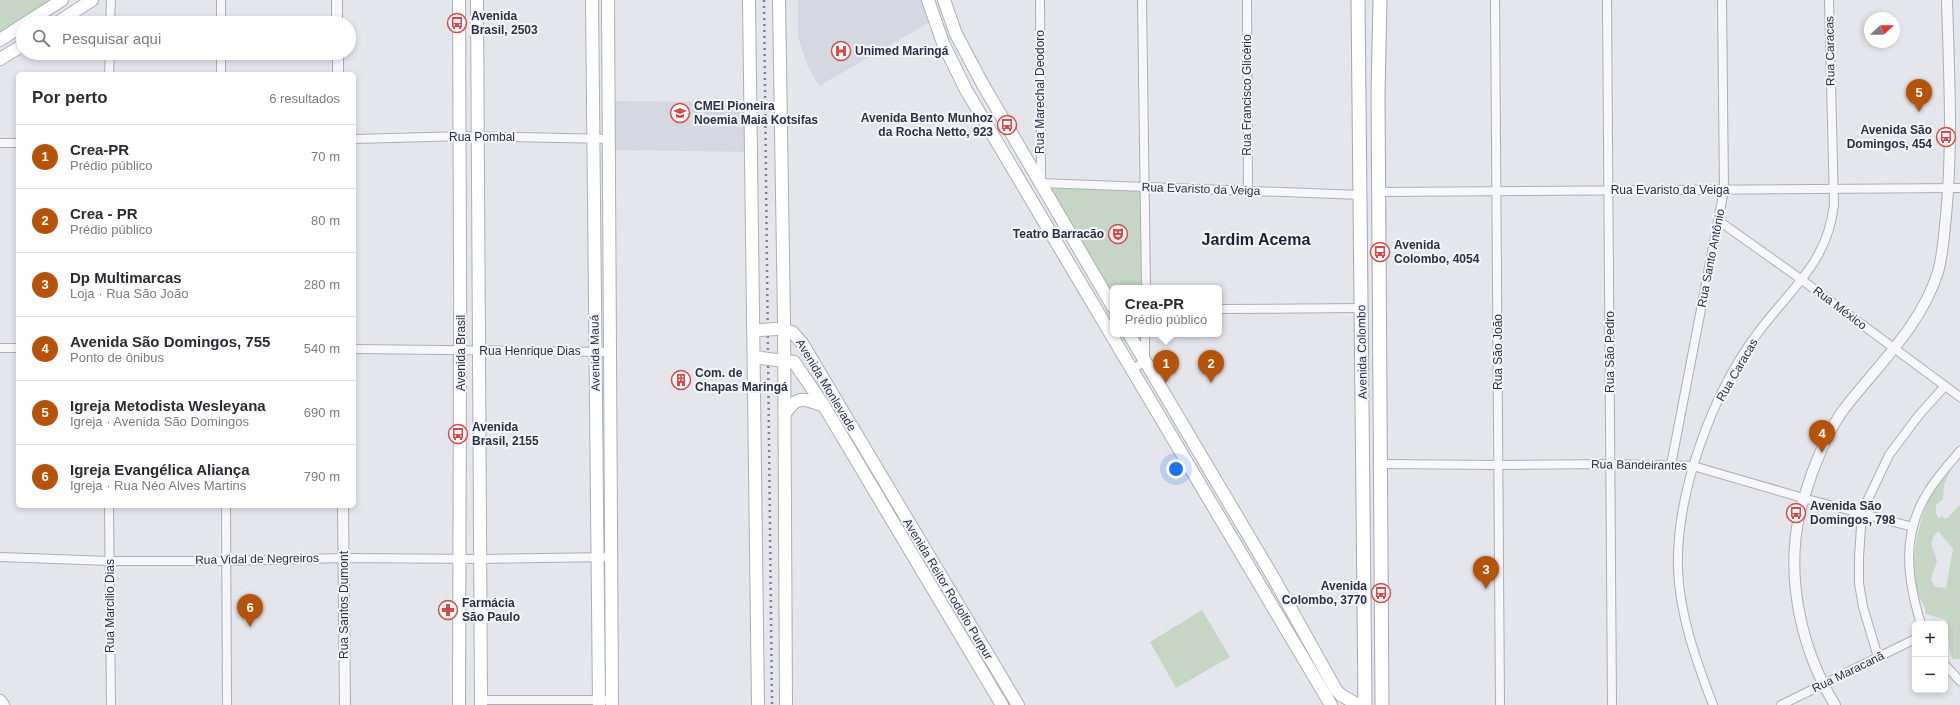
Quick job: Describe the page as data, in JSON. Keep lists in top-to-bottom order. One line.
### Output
{"streets":{"main road":["Avenida Colombo","Avenida Brasil","Avenida Mauá","Avenida Monlevade","Avenida Reitor Rodolfo Purpur"],"street":["Rua Caracas","Rua Marechal Deodoro","Rua Francisco Glicério","Rua Pombal","Rua Evaristo da Veiga","Rua Santo Antônio","Rua México","Rua Henrique Dias","Rua São João","Rua São Pedro","Rua Bandeirantes","Rua Vidal de Negreiros","Rua Santos Dumont","Rua Marcilio Dias","Rua Maracanã"]},"crossings":[["Rua Caracas","Rua Evaristo da Veiga"],["Rua Caracas","Rua México"],["Rua Caracas","Rua Bandeirantes"],["Rua Marechal Deodoro","Rua Evaristo da Veiga"],["Rua Francisco Glicério","Rua Evaristo da Veiga"],["Rua Pombal","Avenida Brasil"],["Rua Pombal","Avenida Mauá"],["Rua Evaristo da Veiga","Rua Santo Antônio"],["Rua Evaristo da Veiga","Avenida Colombo"],["Rua Evaristo da Veiga","Rua São João"],["Rua Evaristo da Veiga","Rua São Pedro"],["Rua Santo Antônio","Rua México"],["Rua Santo Antônio","Rua Bandeirantes"],["Rua Henrique Dias","Avenida Brasil"],["Rua Henrique Dias","Avenida Mauá"],["Avenida Colombo","Rua Bandeirantes"],["Rua São João","Rua Bandeirantes"],["Rua São Pedro","Rua Bandeirantes"],["Avenida Brasil","Rua Vidal de Negreiros"],["Avenida Mauá","Rua Vidal de Negreiros"],["Avenida Monlevade","Avenida Reitor Rodolfo Purpur"],["Rua Vidal de Negreiros","Rua Santos Dumont"],["Rua Vidal de Negreiros","Rua Marcilio Dias"]],"districts":["Jardim Acema"],"places":{"bus stop":["Avenida Brasil, 2503","Avenida Bento Munhoz da Rocha Netto, 923","Avenida São Domingos, 454","Avenida Colombo, 4054","Avenida Brasil, 2155","Avenida São Domingos, 798","Avenida Colombo, 3770"],"hospital":["Unimed Maringá"],"school or university":["CMEI Pioneira Noemia Maia Kotsifas"],"theatre":["Teatro Barracão"],"building":["Com. de Chapas Maringá"],"pharmacy":["Farmácia São Paulo"]},"north":"right","page":{"search":"Pesquisar aqui","heading":["Por perto","6 resultados"],"pins":["5","1","2","4","3","6"],"list":[{"mark":"1","name":"Crea-PR","note":"Prédio público","value":"70 m"},{"mark":"2","name":"Crea - PR","note":"Prédio público","value":"80 m"},{"mark":"3","name":"Dp Multimarcas","note":"Loja · Rua São João","value":"280 m"},{"mark":"4","name":"Avenida São Domingos, 755","note":"Ponto de ônibus","value":"540 m"},{"mark":"5","name":"Igreja Metodista Wesleyana","note":"Igreja · Avenida São Domingos","value":"690 m"},{"mark":"6","name":"Igreja Evangélica Aliança","note":"Igreja · Rua Néo Alves Martins","value":"790 m"}],"popup":["Crea-PR","Prédio público"],"map_buttons":["+","−"]}}
